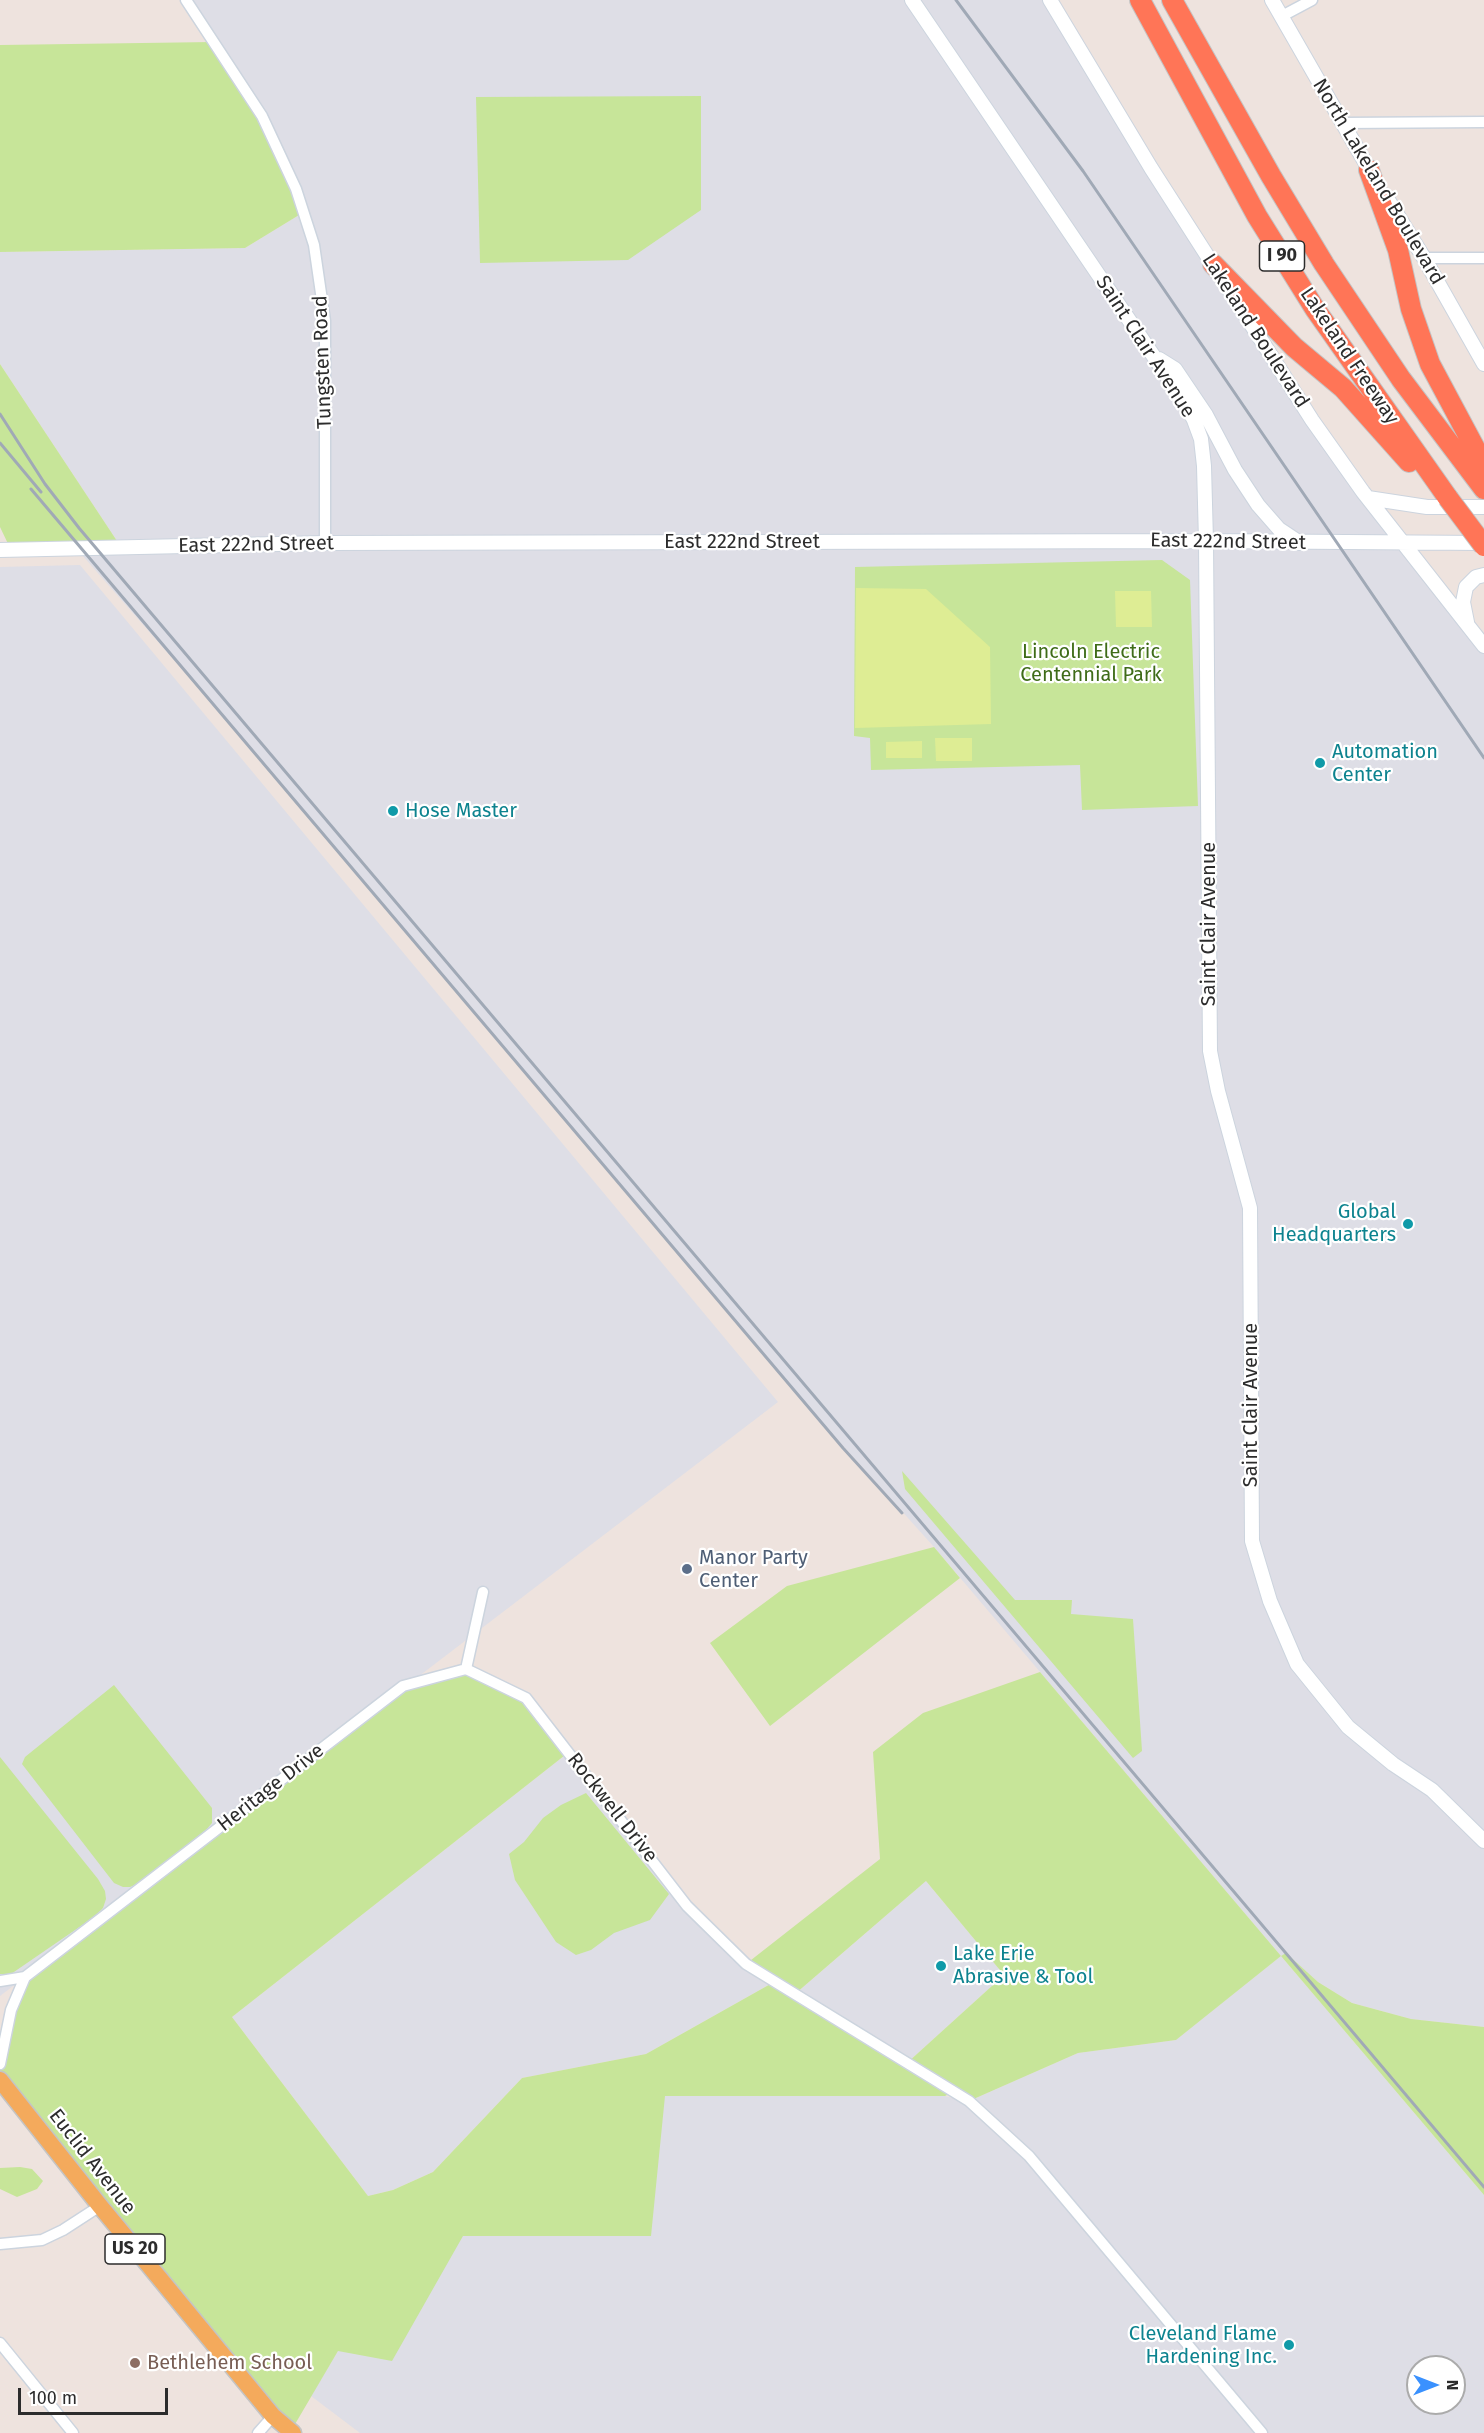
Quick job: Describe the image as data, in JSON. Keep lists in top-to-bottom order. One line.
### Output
{"streets":{"highway":["I 90","Lakeland Freeway"],"main road":["Euclid Avenue","US 20"],"street":["North Lakeland Boulevard","Lakeland Boulevard","Saint Clair Avenue","Tungsten Road","East 222nd Street","Heritage Drive","Rockwell Drive"]},"crossings":[["Lakeland Boulevard","East 222nd Street"],["Saint Clair Avenue","East 222nd Street"],["Lakeland Freeway","East 222nd Street"],["Tungsten Road","East 222nd Street"],["Heritage Drive","Rockwell Drive"]],"parks":["Lincoln Electric Centennial Park"],"places":["Automation Center","Hose Master","Global Headquarters","Manor Party Center","Lake Erie Abrasive & Tool","Cleveland Flame Hardening Inc.","Bethlehem School"],"scale_bar":"100 m","north":"right"}
